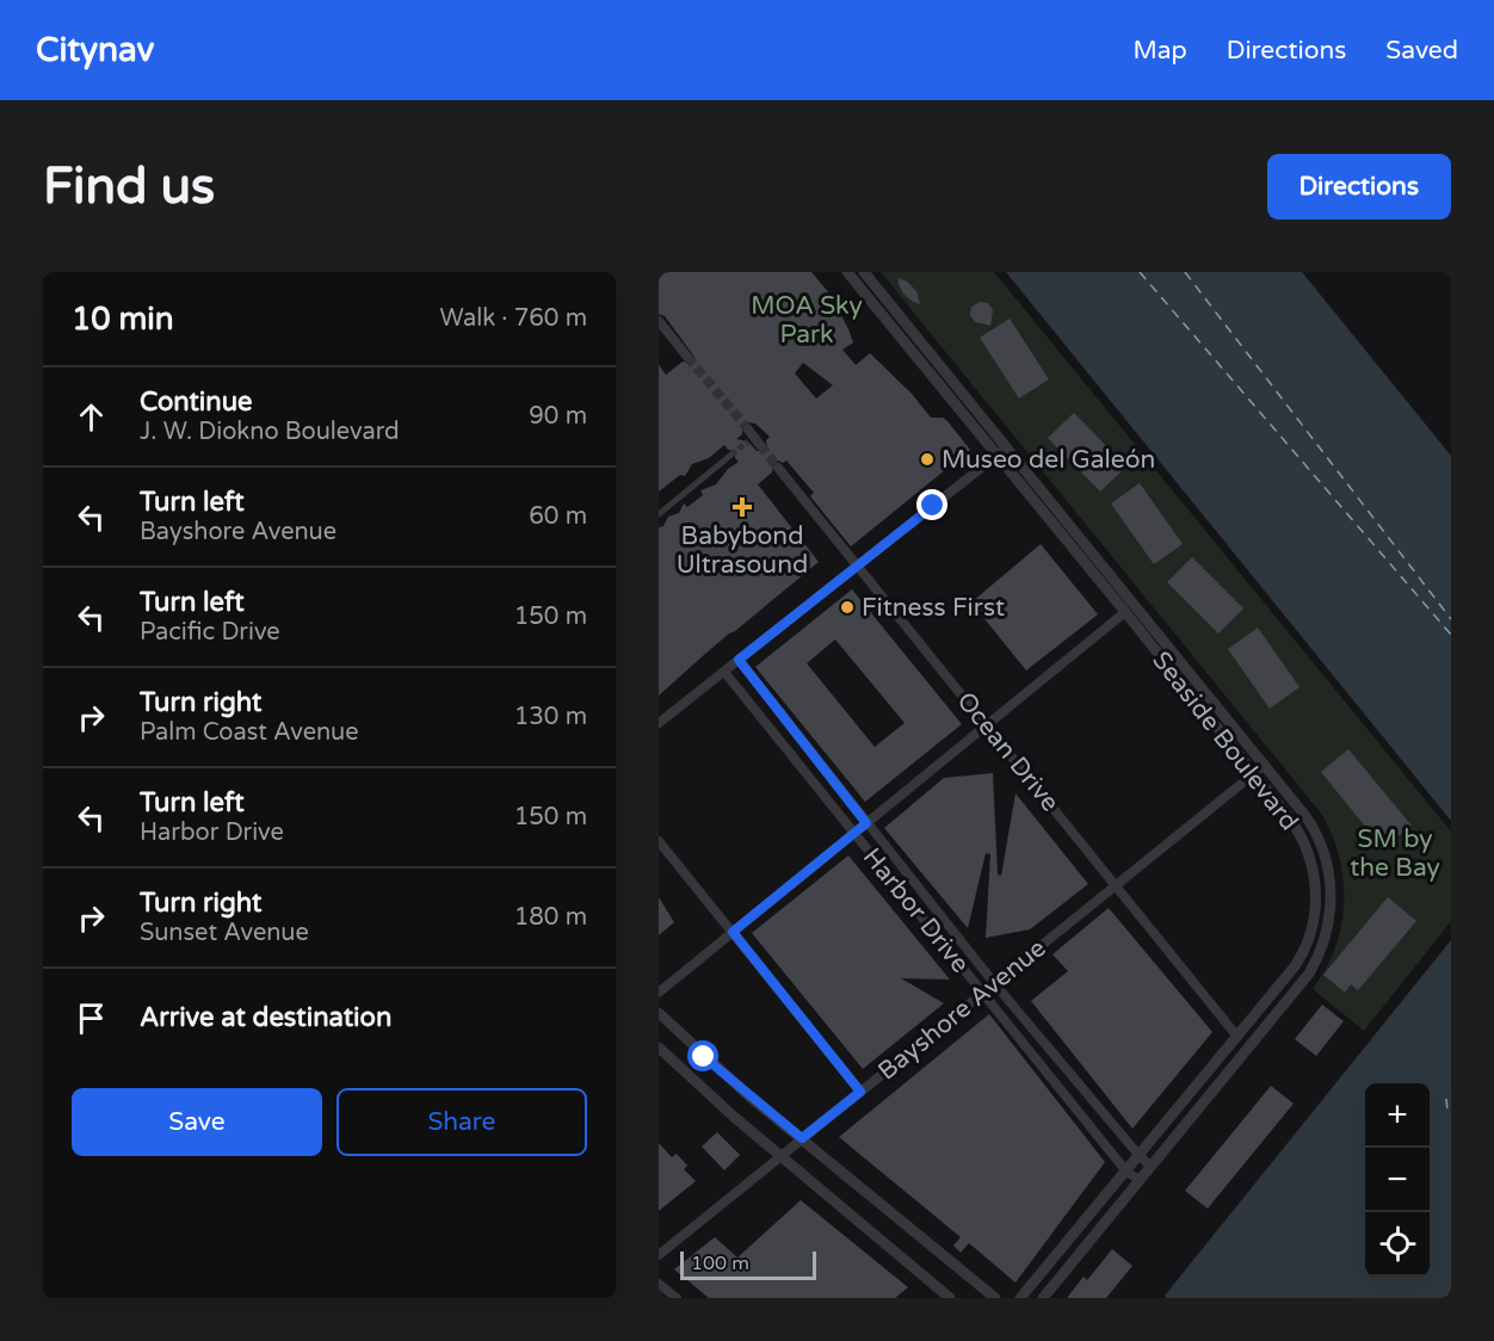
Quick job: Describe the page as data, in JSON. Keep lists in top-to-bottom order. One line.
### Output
{"streets":{"street":["Seaside Boulevard","Ocean Drive","Harbor Drive","Bayshore Avenue"]},"crossings":[["Seaside Boulevard","Ocean Drive"],["Seaside Boulevard","Harbor Drive"],["Seaside Boulevard","Bayshore Avenue"],["Ocean Drive","Bayshore Avenue"],["Harbor Drive","Bayshore Avenue"]],"parks":["MOA Sky Park","SM by the Bay"],"places":{"other":["Museo del Galeón","Fitness First"],"health":["Babybond Ultrasound"]},"scale_bar":"100 m","page":{"header":"Citynav","nav":["Map","Directions","Saved"],"buttons":["Directions",["Save","Share"]],"title":"Find us","heading":["10 min","Walk · 760 m"],"list":[["Continue","J. W. Diokno Boulevard","90 m"],["Turn left","Bayshore Avenue","60 m"],["Turn left","Pacific Drive","150 m"],["Turn right","Palm Coast Avenue","130 m"],["Turn left","Harbor Drive","150 m"],["Turn right","Sunset Avenue","180 m"],"Arrive at destination"],"map_buttons":["+","−"],"scale":"100 m"}}
